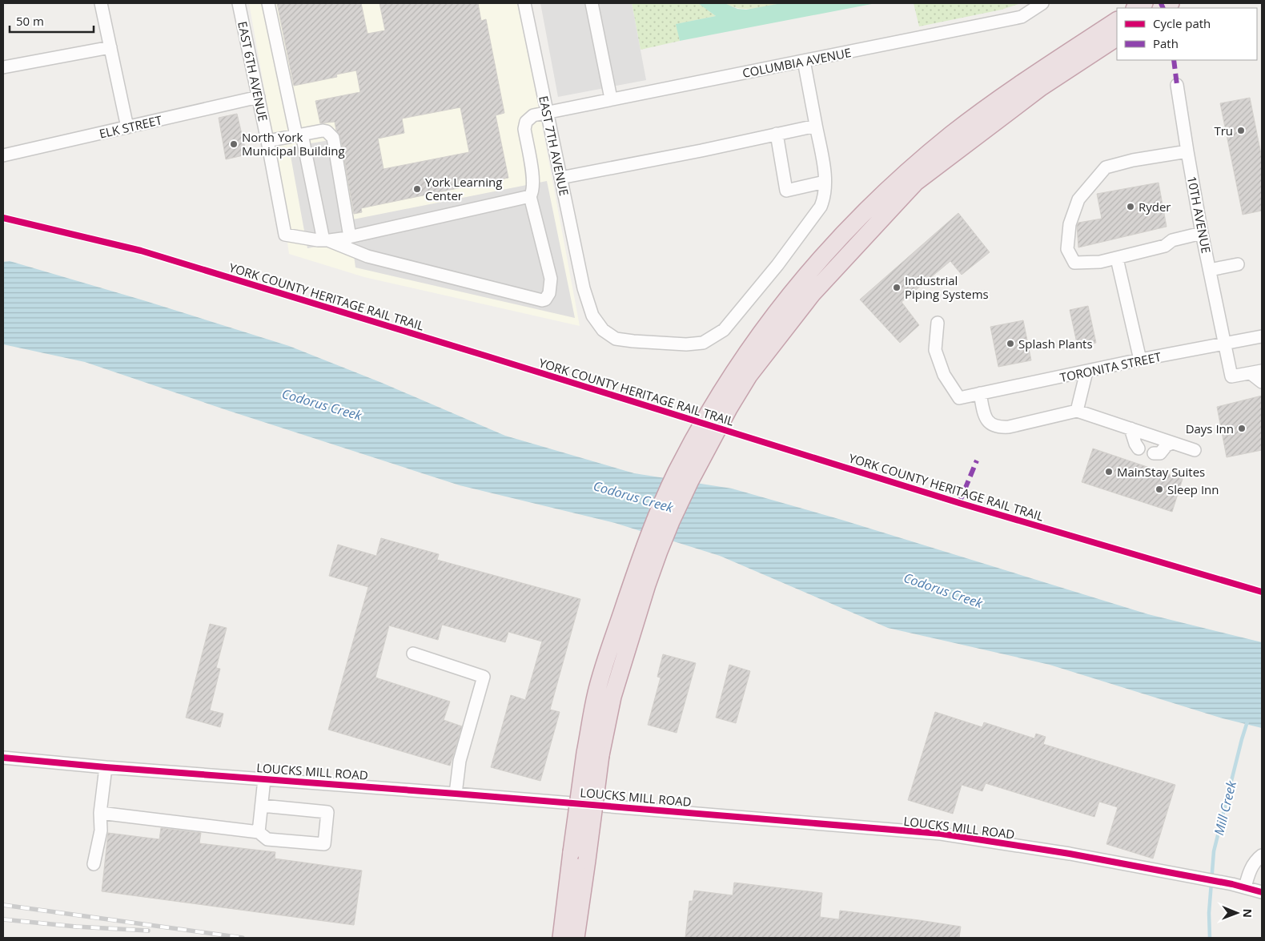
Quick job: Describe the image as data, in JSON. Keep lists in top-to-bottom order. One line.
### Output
{"streets":{"street":["COLUMBIA AVENUE","EAST 6TH AVENUE","ELK STREET","EAST 7TH AVENUE","10TH AVENUE","TORONITA STREET","LOUCKS MILL ROAD"],"cycle path":["YORK COUNTY HERITAGE RAIL TRAIL"]},"crossings":[["COLUMBIA AVENUE","EAST 7TH AVENUE"],["EAST 6TH AVENUE","ELK STREET"],["10TH AVENUE","TORONITA STREET"]],"water":["Codorus Creek","Mill Creek"],"places":["Tru","North York Municipal Building","York Learning Center","Ryder","Industrial Piping Systems","Splash Plants","Days Inn","MainStay Suites","Sleep Inn"],"legend":["Cycle path","Path"],"scale_bar":"50 m","north":"right"}
